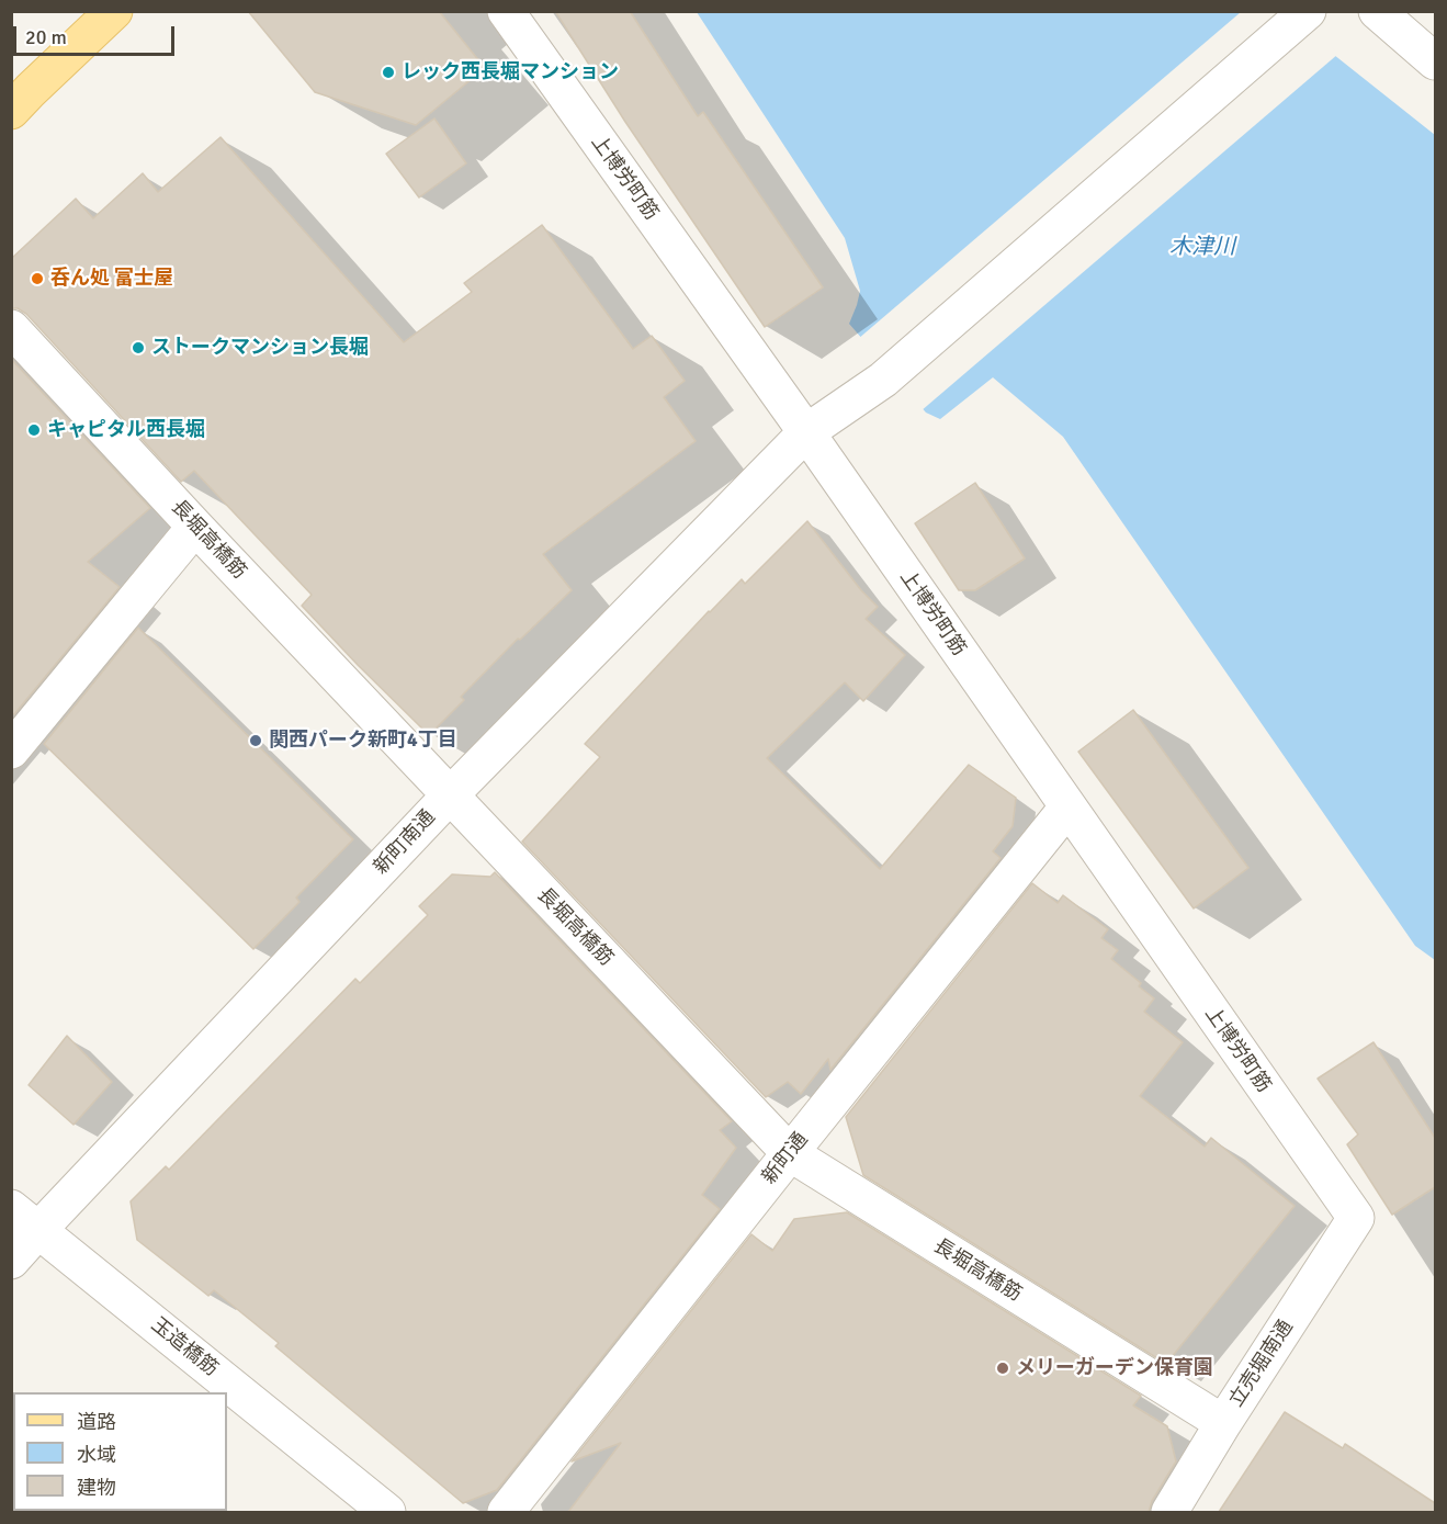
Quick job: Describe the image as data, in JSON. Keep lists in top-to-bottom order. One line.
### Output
{"streets":{"street":["上博労町筋","長堀高橋筋","新町南通","新町通","玉造橋筋","立売堀南通"]},"crossings":[["上博労町筋","新町南通"],["上博労町筋","新町通"],["上博労町筋","立売堀南通"],["長堀高橋筋","新町南通"],["長堀高橋筋","新町通"],["長堀高橋筋","立売堀南通"],["新町南通","玉造橋筋"]],"water":["木津川"],"places":["レック西長堀マンション","呑ん処 富士屋","ストークマンション長堀","キャピタル西長堀","関西パーク新町4丁目","メリーガーデン保育園"],"legend":["道路","水域","建物"],"scale_bar":"20 m"}
